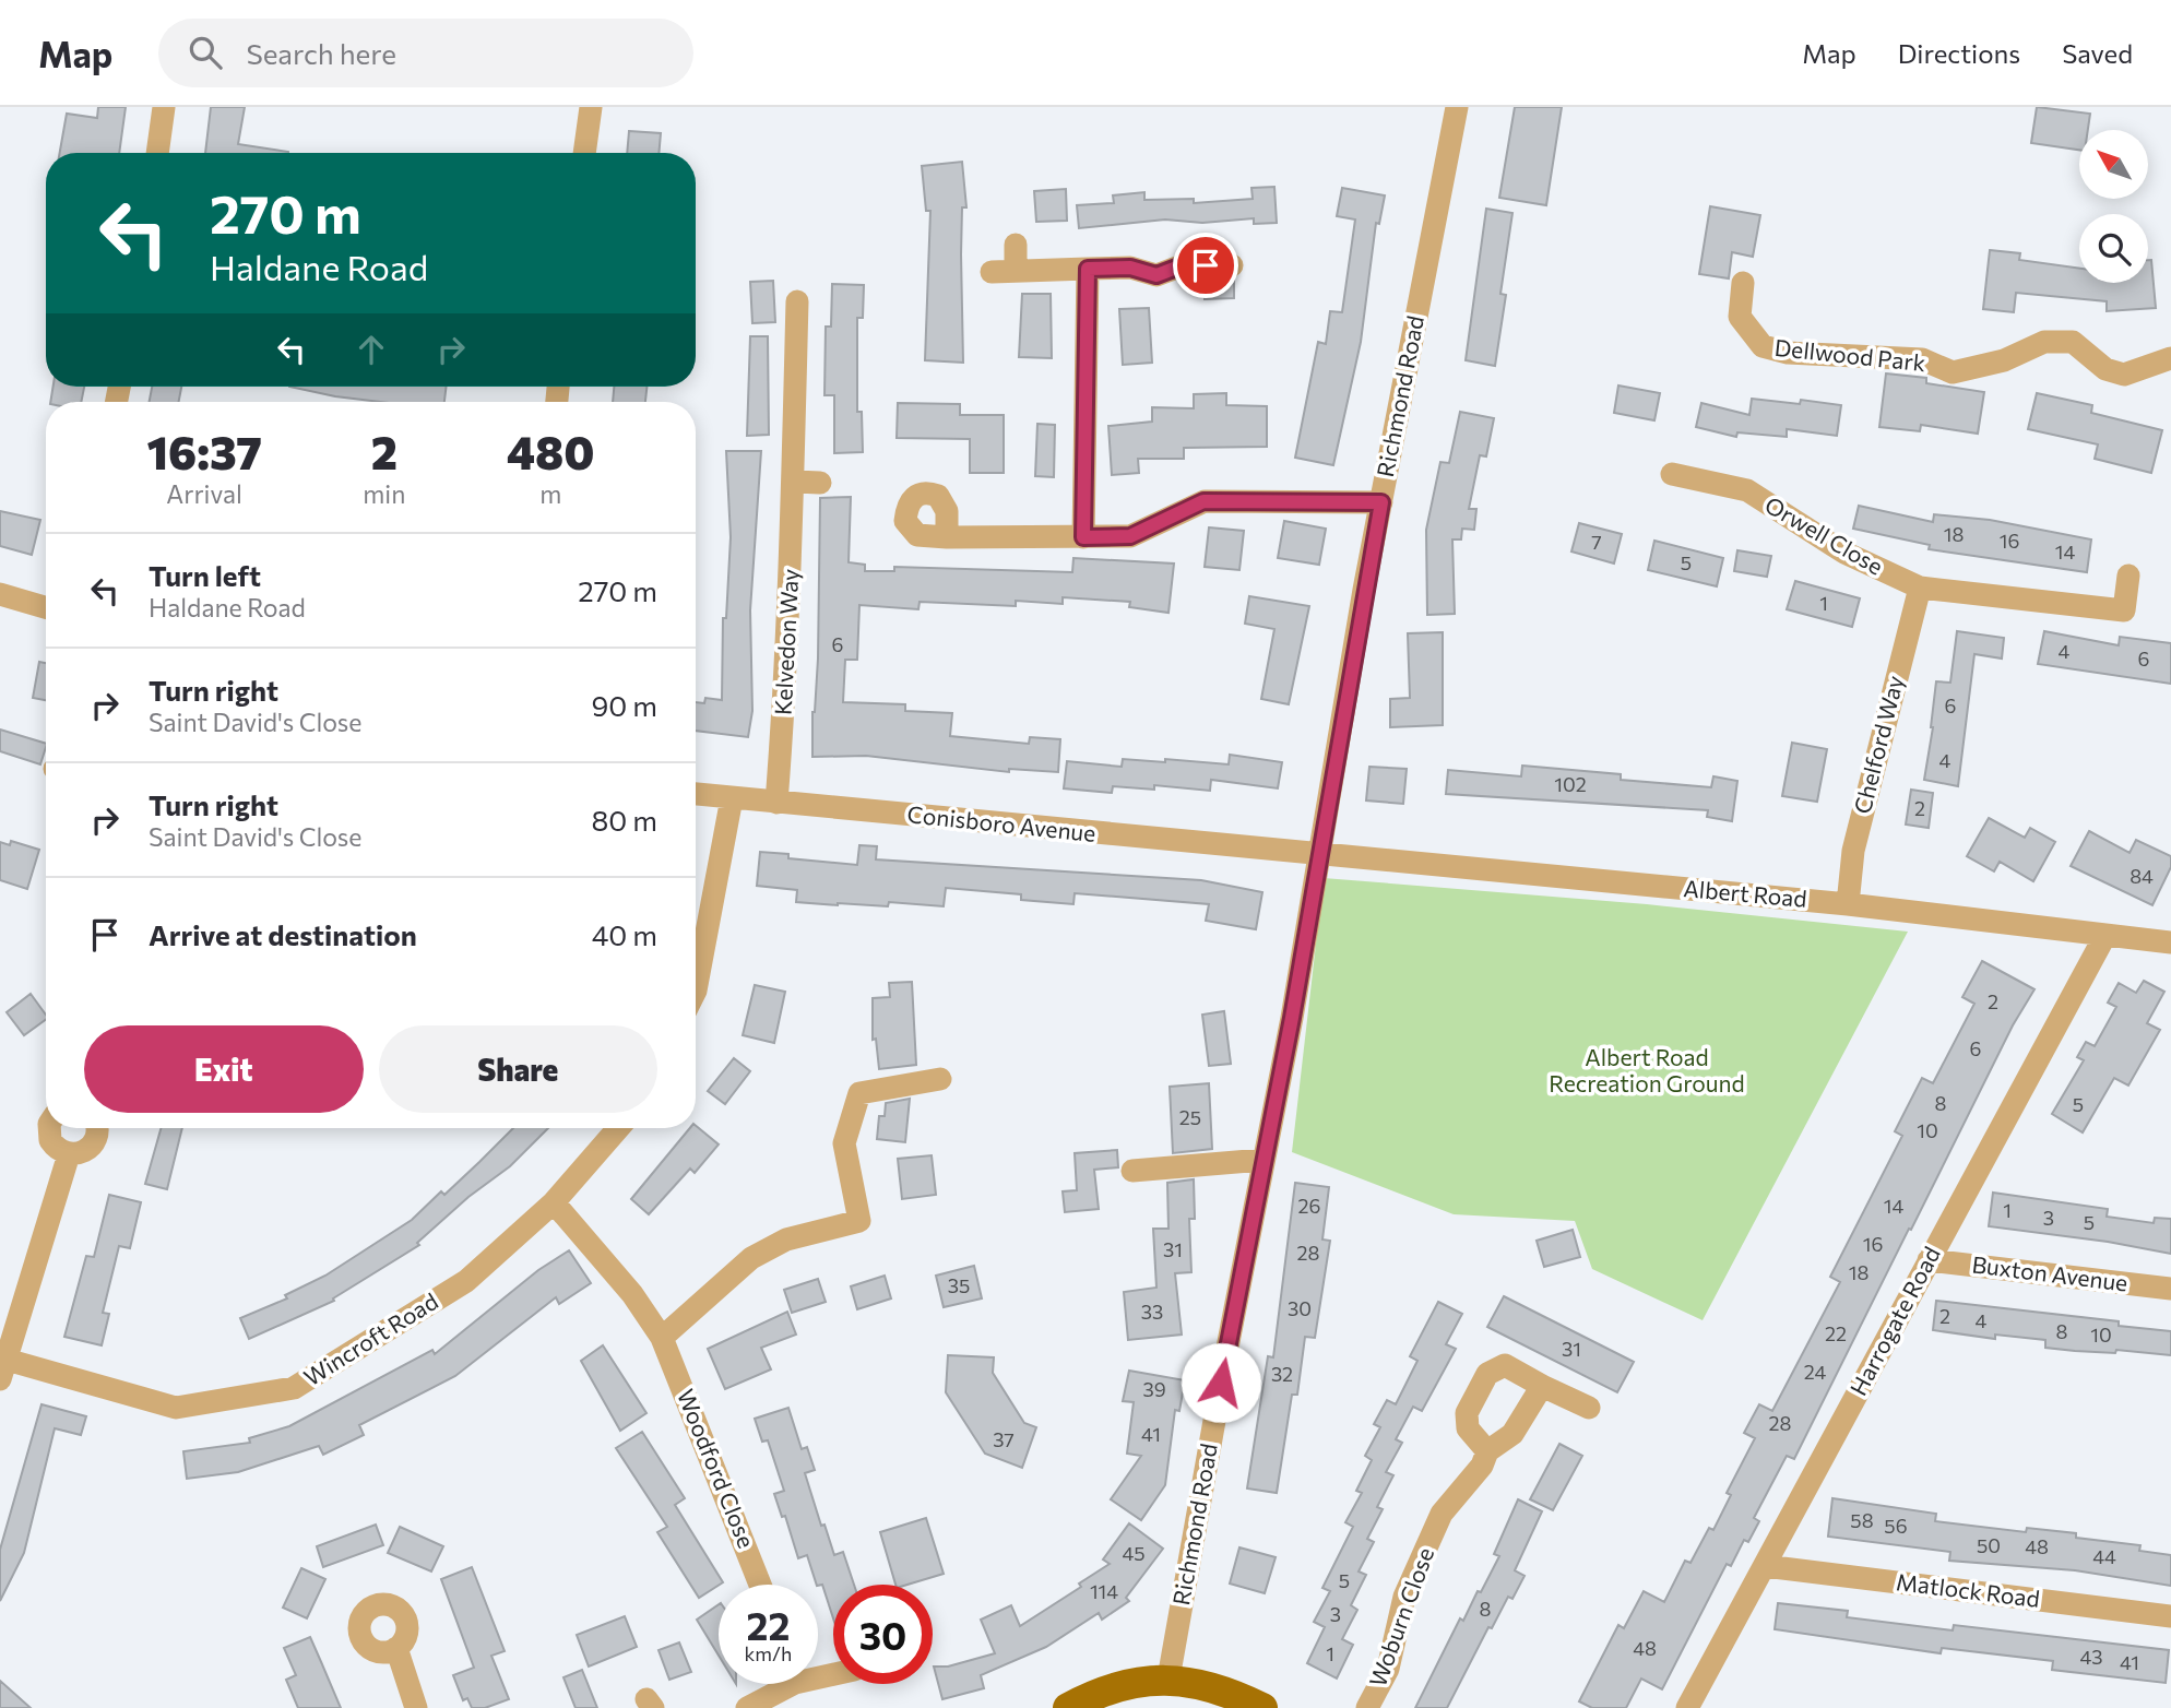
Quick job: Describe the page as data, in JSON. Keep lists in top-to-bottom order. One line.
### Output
{"streets":{"street":["Dellwood Park","Richmond Road","Orwell Close","Kelvedon Way","Chelford Way","Conisboro Avenue","Albert Road","Buxton Avenue","Harrogate Road","Wincroft Road","Woodford Close","Matlock Road","Woburn Close"]},"crossings":[["Richmond Road","Conisboro Avenue"],["Richmond Road","Albert Road"],["Orwell Close","Chelford Way"],["Kelvedon Way","Conisboro Avenue"],["Chelford Way","Albert Road"],["Conisboro Avenue","Albert Road"],["Albert Road","Harrogate Road"],["Buxton Avenue","Harrogate Road"],["Harrogate Road","Matlock Road"],["Wincroft Road","Woodford Close"]],"parks":["Albert Road Recreation Ground"],"house_numbers":["18","16","7","14","5","1","6","4","6","6","4","102","2","84","2","6","8","5","25","10","26","14","1","3","5","16","31","28","18","35","30","33","2","4","8","22","10","31","24","32","39","28","41","37","58","56","50","48","45","44","5","114","8","3","48","1","43","41"],"north":"top left","page":{"header":"Map","search":"Search here","nav":["Map","Directions","Saved"],"turn":["270 m","Haldane Road"],"eta":["16:37","Arrival","2","min","480","m"],"list":[{"name":"Turn left","note":"Haldane Road","value":"270 m"},{"name":"Turn right","note":"Saint David's Close","value":"90 m"},{"name":"Turn right","note":"Saint David's Close","value":"80 m"},{"name":"Arrive at destination","value":"40 m"}],"buttons":["Exit","Share"],"speed":"22 km/h","limit":"30"}}
